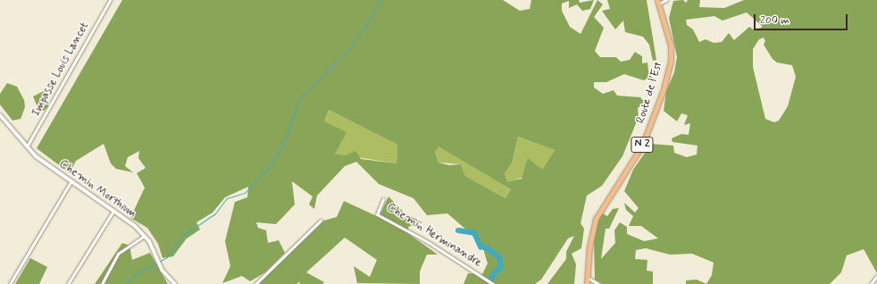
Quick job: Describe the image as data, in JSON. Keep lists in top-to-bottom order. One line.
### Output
{"streets":{"main road":["Route de l'Est","N 2"],"street":["Impasse Louis Lancet","Chemin Morthium","Chemin Herminandre"]},"crossings":[["Impasse Louis Lancet","Chemin Morthium"]],"scale_bar":"200 m"}
